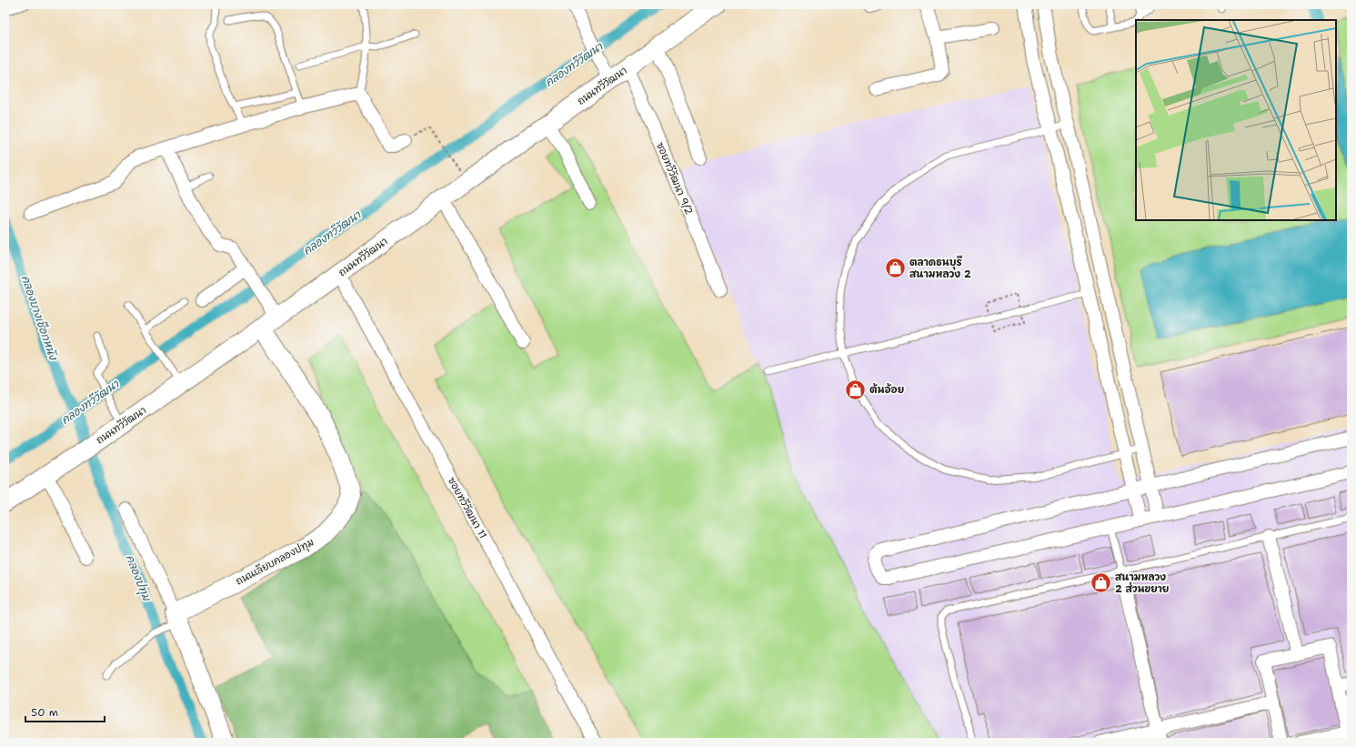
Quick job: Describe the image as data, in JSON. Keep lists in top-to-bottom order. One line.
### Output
{"streets":{"main road":["ถนนทวีวัฒนา","ถนนเลียบคลองปทุม"],"street":["ซอยทวีวัฒนา 9/2","ซอยทวีวัฒนา 11"]},"crossings":[["ถนนทวีวัฒนา","ซอยทวีวัฒนา 9/2"],["ถนนทวีวัฒนา","ซอยทวีวัฒนา 11"],["ถนนทวีวัฒนา","ถนนเลียบคลองปทุม"]],"water":["คลองทวีวัฒนา","คลองบางเชือกหนัง","คลองปทุม"],"places":{"shop":["ตลาดธนบุรี สนามหลวง 2","ต้นอ้อย","สนามหลวง 2 ส่วนขยาย"]},"scale_bar":"50 m"}
